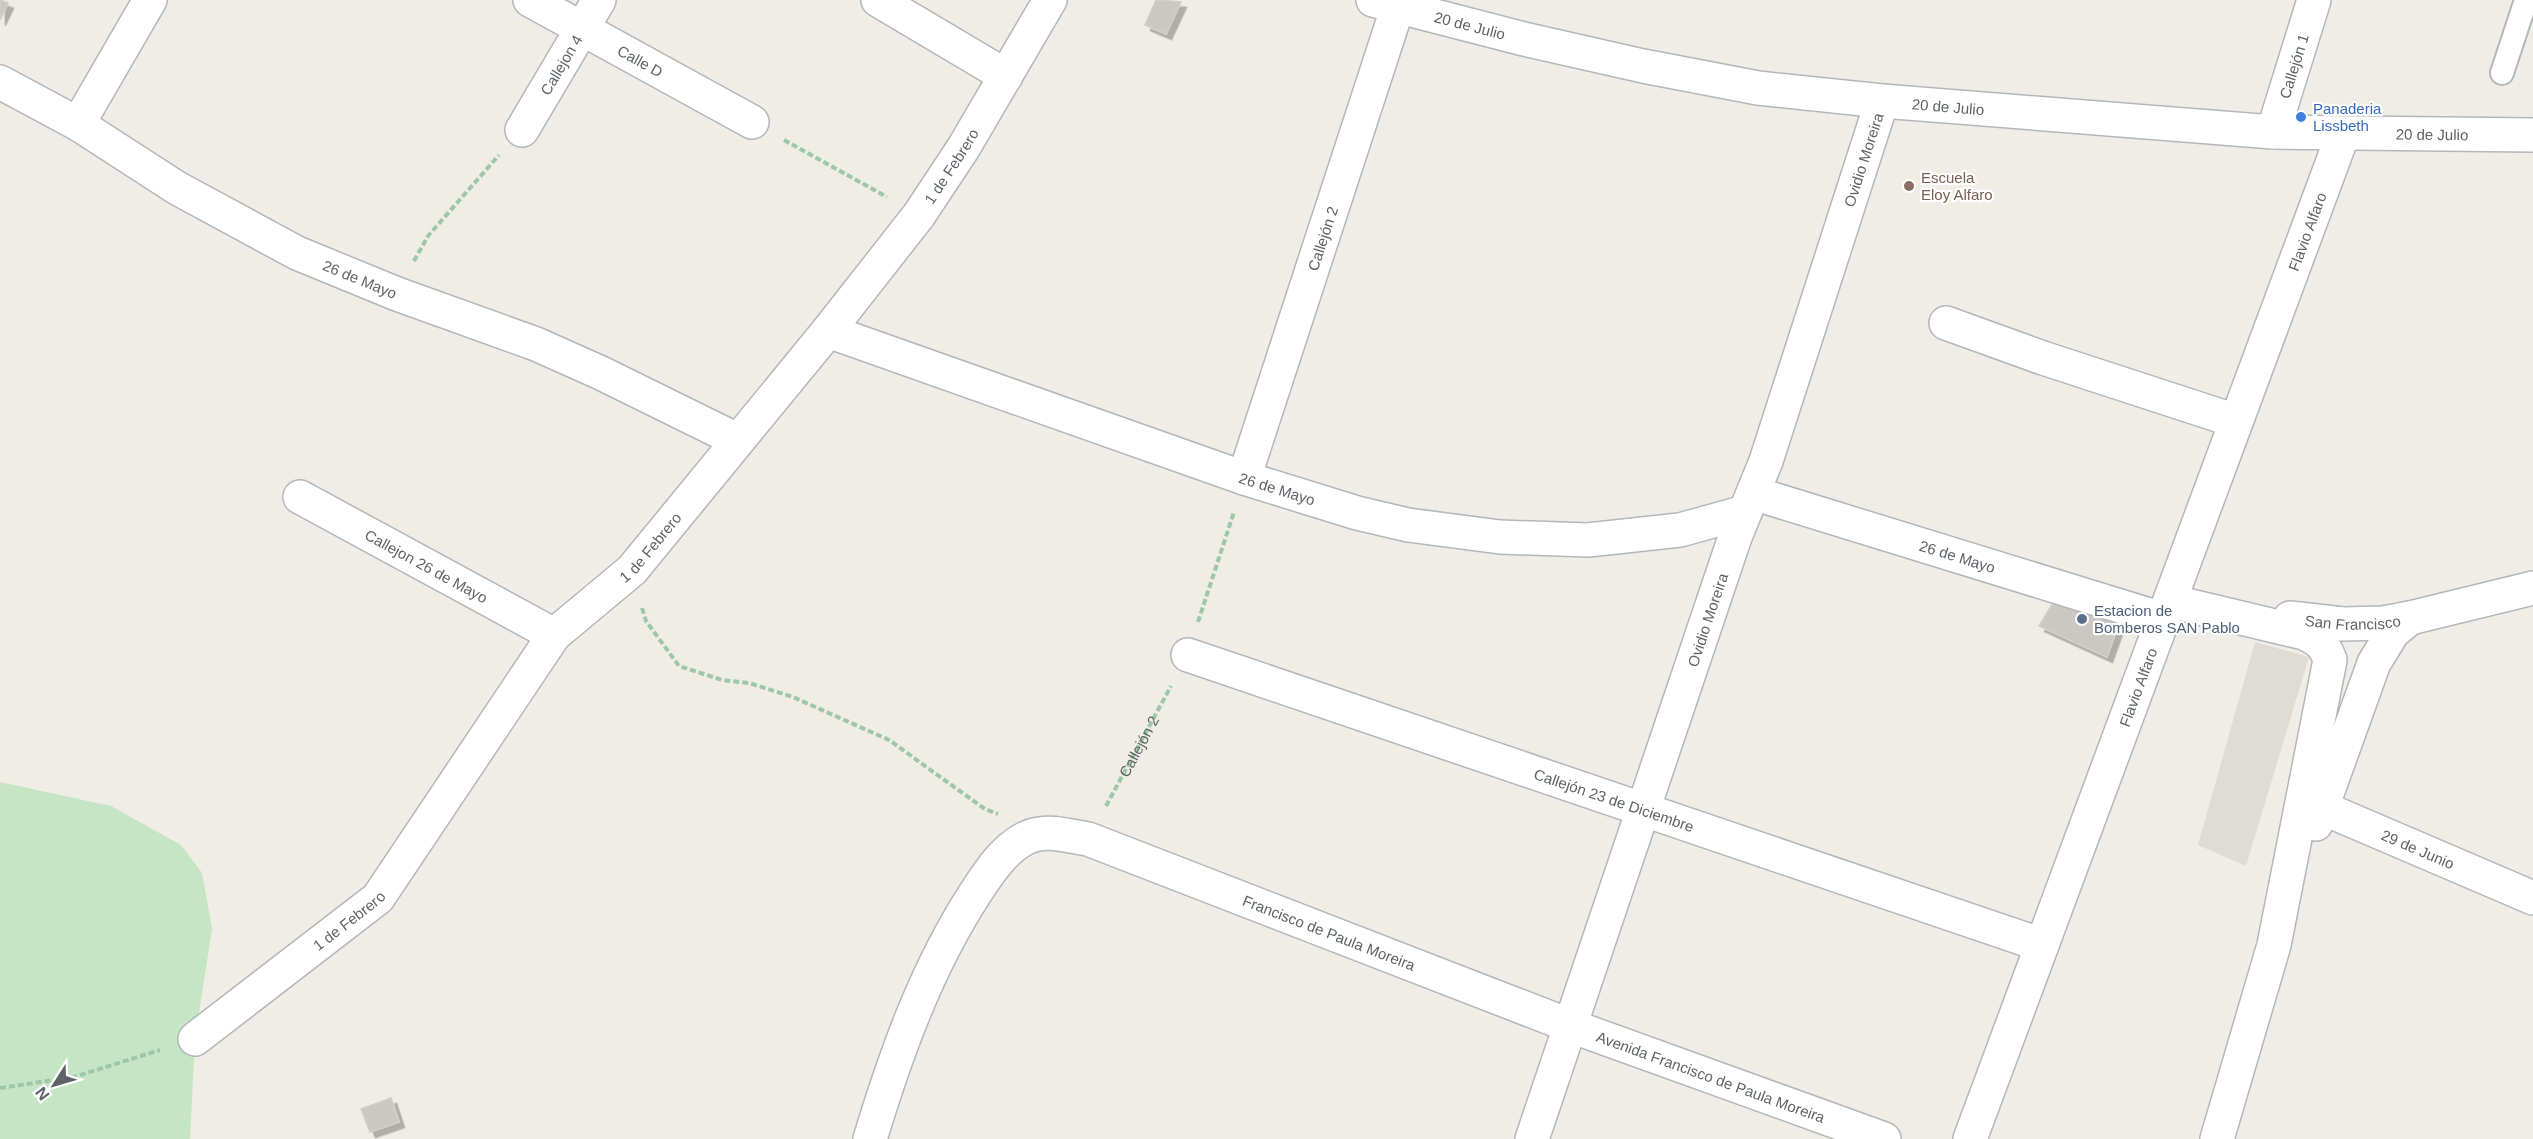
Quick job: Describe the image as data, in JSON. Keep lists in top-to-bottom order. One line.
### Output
{"streets":{"street":["20 de Julio","Calle D","Callejon 4","Callejón 1","Ovidio Moreira","1 de Febrero","Flavio Alfaro","Callejón 2","26 de Mayo","Callejon 26 de Mayo","San Francisco","Callejón 23 de Diciembre","29 de Junio","Francisco de Paula Moreira","Avenida Francisco de Paula Moreira"]},"crossings":[["20 de Julio","Callejón 1"],["20 de Julio","Ovidio Moreira"],["20 de Julio","Flavio Alfaro"],["20 de Julio","Callejón 2"],["Calle D","Callejon 4"],["Ovidio Moreira","26 de Mayo"],["Ovidio Moreira","Callejón 23 de Diciembre"],["Ovidio Moreira","Francisco de Paula Moreira"],["Ovidio Moreira","Avenida Francisco de Paula Moreira"],["1 de Febrero","26 de Mayo"],["1 de Febrero","Callejon 26 de Mayo"],["Flavio Alfaro","26 de Mayo"],["Flavio Alfaro","San Francisco"],["Flavio Alfaro","Callejón 23 de Diciembre"],["Callejón 2","26 de Mayo"],["Callejón 2","Callejón 23 de Diciembre"],["Callejón 2","Francisco de Paula Moreira"],["26 de Mayo","San Francisco"],["Francisco de Paula Moreira","Avenida Francisco de Paula Moreira"]],"places":["Panaderia Lissbeth","Escuela Eloy Alfaro","Estacion de Bomberos SAN Pablo"],"north":"bottom left"}
